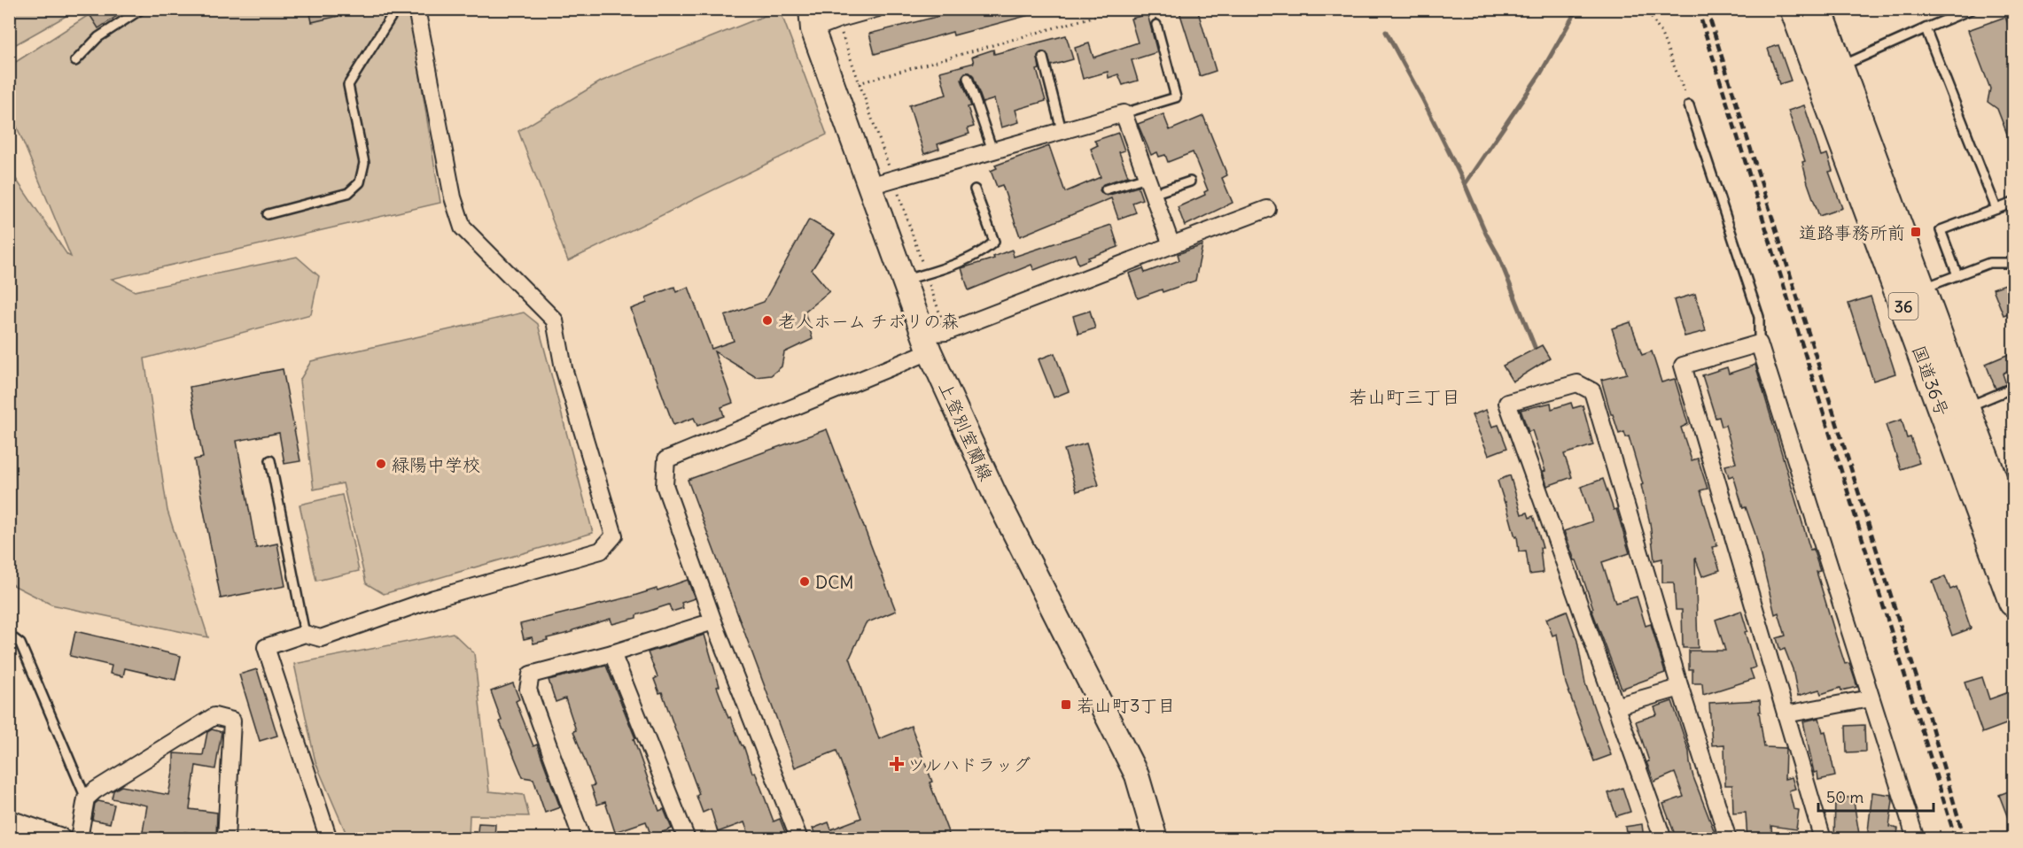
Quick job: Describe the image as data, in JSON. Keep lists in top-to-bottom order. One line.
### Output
{"streets":{"highway":["36","国道36号"],"main road":["上登別室蘭線"]},"districts":["若山町三丁目"],"places":{"transit":["道路事務所前","若山町3丁目"],"other":["老人ホーム チボリの森","緑陽中学校","DCM"],"health":["ツルハドラッグ"]},"scale_bar":"50 m"}
